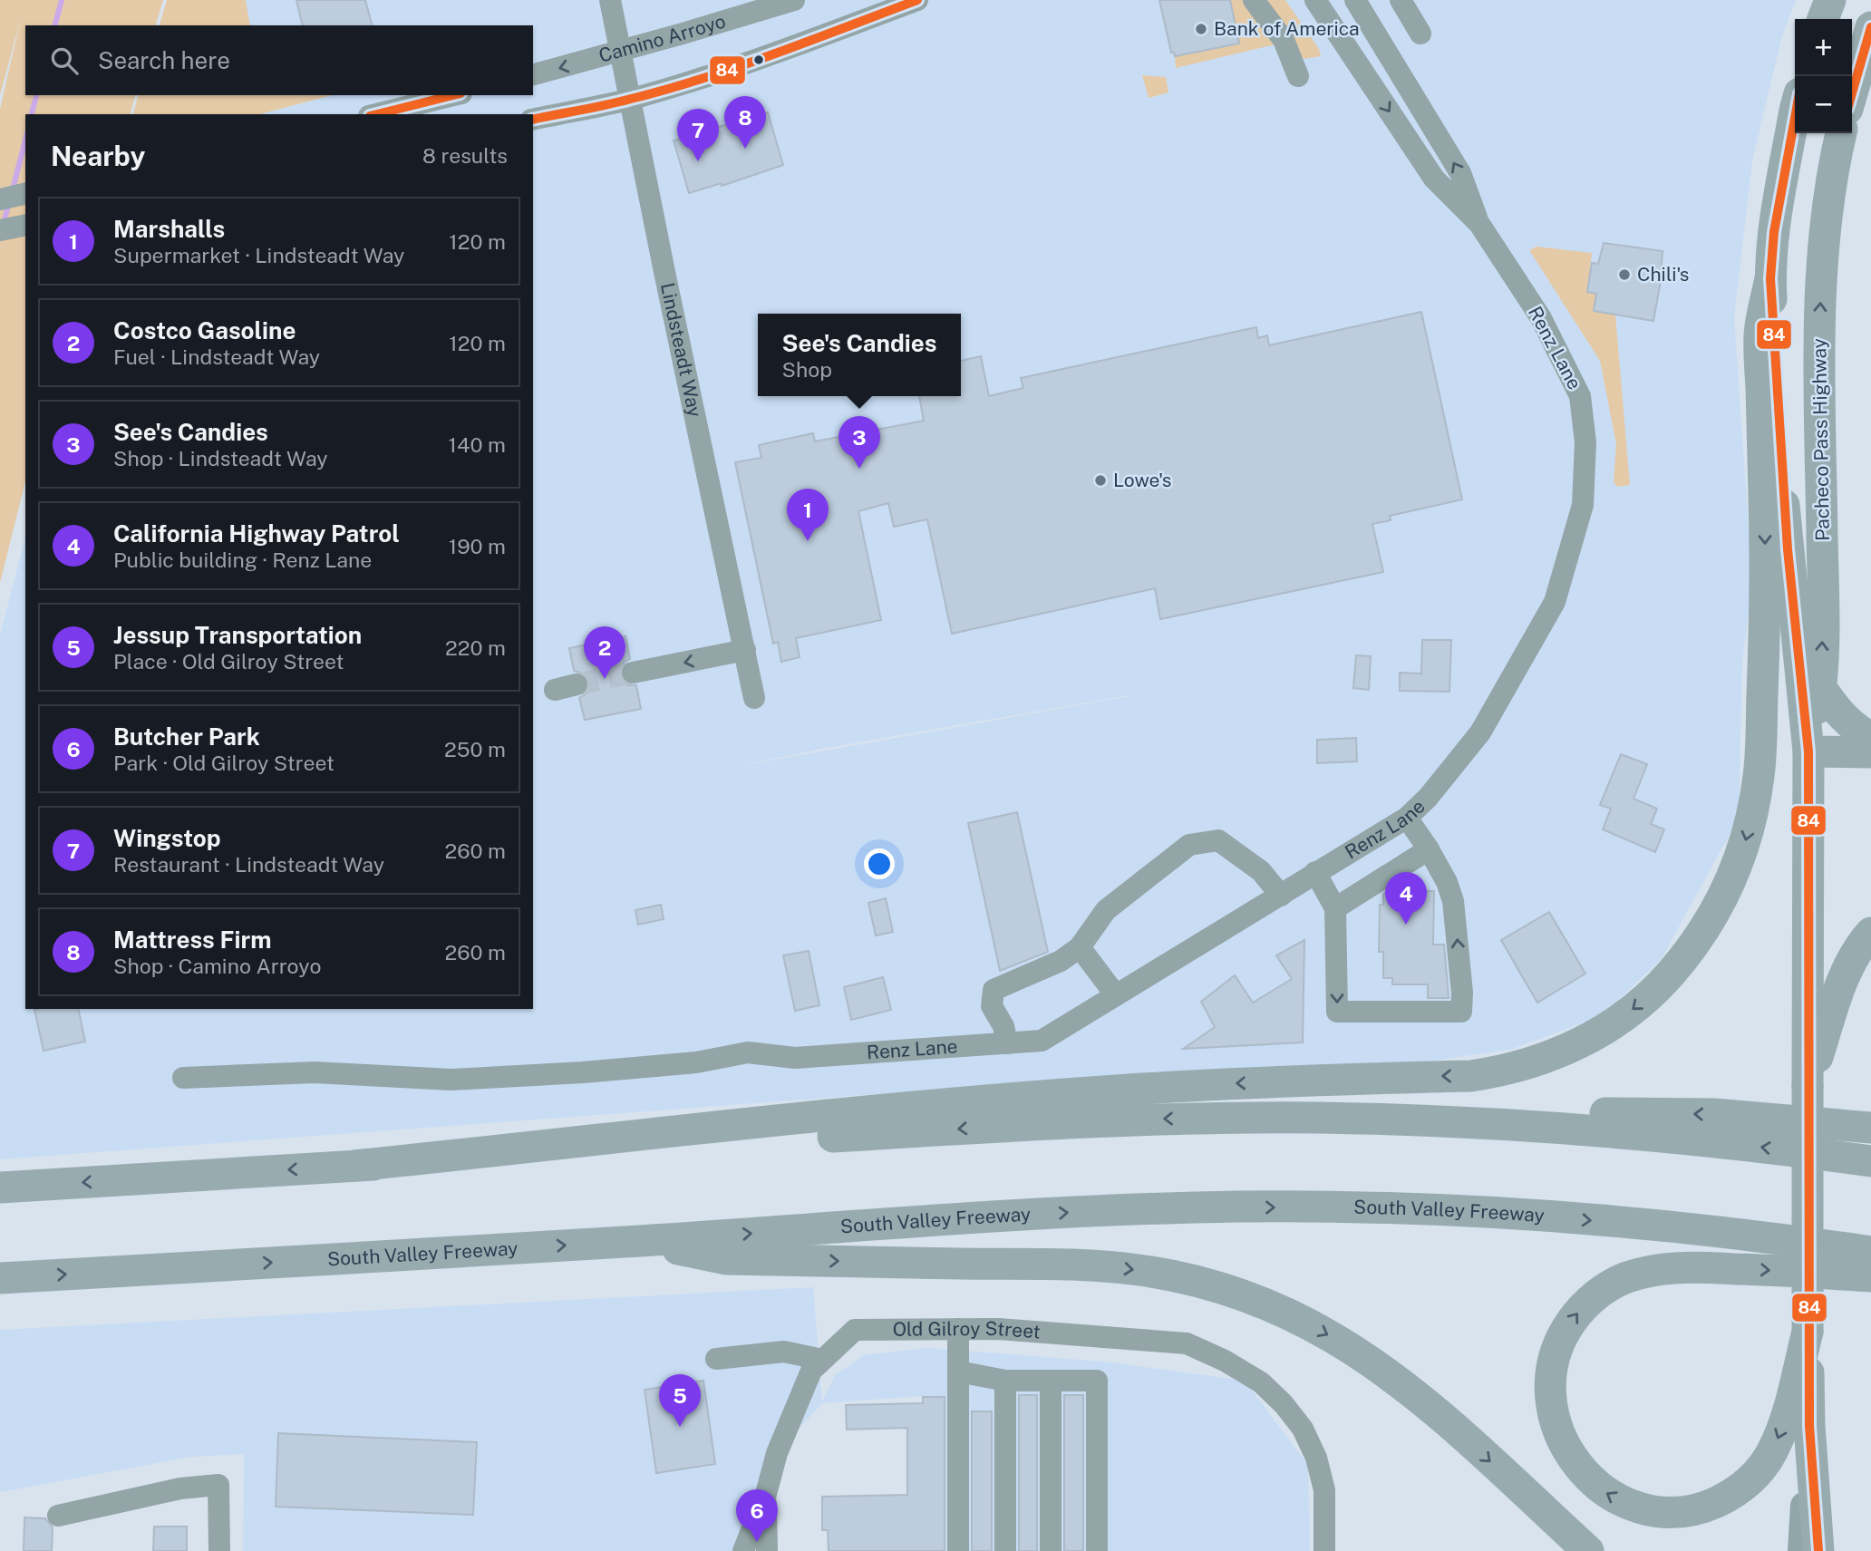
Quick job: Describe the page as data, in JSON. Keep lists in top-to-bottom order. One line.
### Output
{"streets":{"highway":["Pacheco Pass Highway","South Valley Freeway"],"street":["Camino Arroyo","Renz Lane","Lindsteadt Way","Old Gilroy Street"]},"crossings":[["Camino Arroyo","Lindsteadt Way"]],"places":["Bank of America","Chili's","Lowe's"],"lines":["transit line 84"],"page":{"map_buttons":["+","−"],"search":"Search here","pins":["8","7","3","1","2","4","5","6"],"heading":["Nearby","8 results"],"list":[{"mark":"1","name":"Marshalls","note":"Supermarket · Lindsteadt Way","value":"120 m"},{"mark":"2","name":"Costco Gasoline","note":"Fuel · Lindsteadt Way","value":"120 m"},{"mark":"3","name":"See's Candies","note":"Shop · Lindsteadt Way","value":"140 m"},{"mark":"4","name":"California Highway Patrol","note":"Public building · Renz Lane","value":"190 m"},{"mark":"5","name":"Jessup Transportation","note":"Place · Old Gilroy Street","value":"220 m"},{"mark":"6","name":"Butcher Park","note":"Park · Old Gilroy Street","value":"250 m"},{"mark":"7","name":"Wingstop","note":"Restaurant · Lindsteadt Way","value":"260 m"},{"mark":"8","name":"Mattress Firm","note":"Shop · Camino Arroyo","value":"260 m"}],"popup":["See's Candies","Shop"]}}
